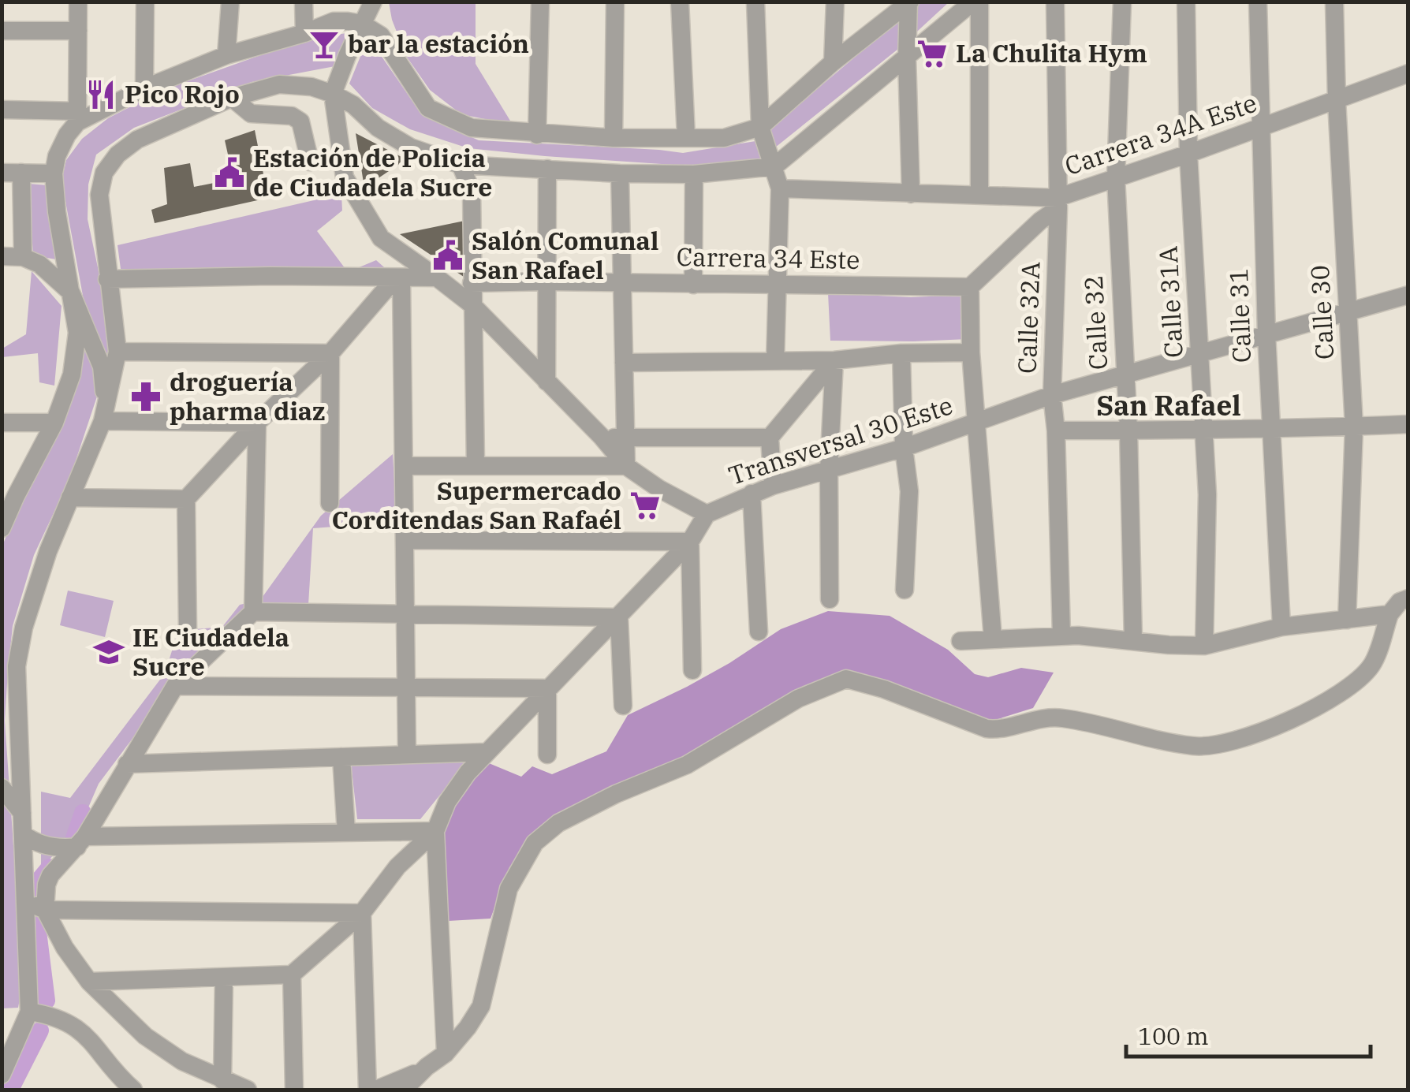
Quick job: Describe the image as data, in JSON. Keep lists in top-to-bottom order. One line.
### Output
{"streets":{"street":["Carrera 34A Este","Carrera 34 Este","Calle 31A","Calle 30","Calle 31","Calle 32A","Calle 32","Transversal 30 Este"]},"crossings":[["Carrera 34A Este","Calle 31A"],["Carrera 34A Este","Calle 30"],["Carrera 34A Este","Calle 31"],["Carrera 34A Este","Calle 32A"],["Carrera 34A Este","Calle 32"],["Calle 31A","Transversal 30 Este"],["Calle 30","Transversal 30 Este"],["Calle 31","Transversal 30 Este"],["Calle 32A","Transversal 30 Este"],["Calle 32","Transversal 30 Este"]],"districts":["San Rafael"],"places":{"bar":["bar la estación"],"supermarket":["La Chulita Hym","Supermercado Corditendas San Rafaél"],"restaurant":["Pico Rojo"],"public building":["Estación de Policia de Ciudadela Sucre","Salón Comunal San Rafael"],"pharmacy":["droguería pharma diaz"],"school or university":["IE Ciudadela Sucre"]},"scale_bar":"100 m"}
